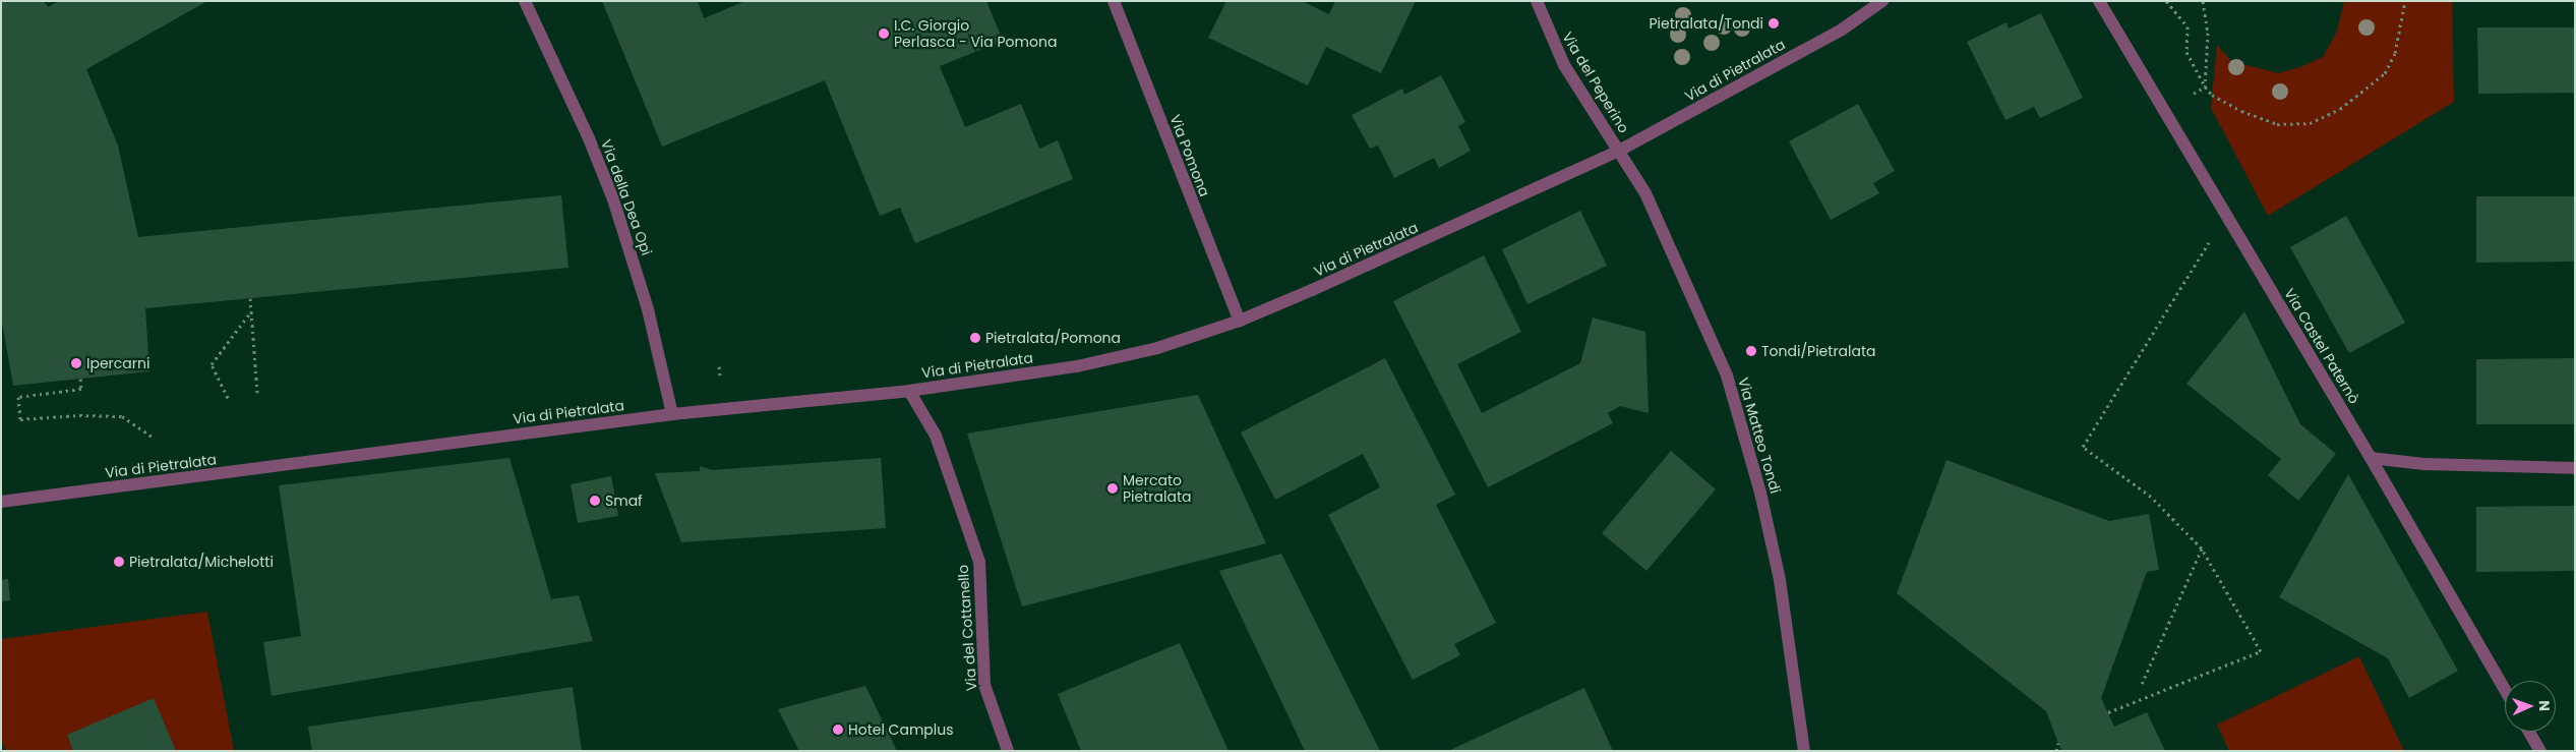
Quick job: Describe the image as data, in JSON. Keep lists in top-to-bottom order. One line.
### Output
{"streets":{"street":["Via di Pietralata","Via del Peperino","Via Pomona","Via della Dea Opi","Via Castel Paternò","Via Matteo Tondi","Via del Cottanello"]},"crossings":[["Via di Pietralata","Via del Peperino"],["Via di Pietralata","Via Pomona"],["Via di Pietralata","Via della Dea Opi"],["Via di Pietralata","Via Matteo Tondi"],["Via di Pietralata","Via del Cottanello"],["Via del Peperino","Via Matteo Tondi"]],"places":["Pietralata/Tondi","I.C. Giorgio Perlasca - Via Pomona","Pietralata/Pomona","Tondi/Pietralata","Ipercarni","Mercato Pietralata","Smaf","Pietralata/Michelotti","Hotel Camplus"],"north":"right"}
